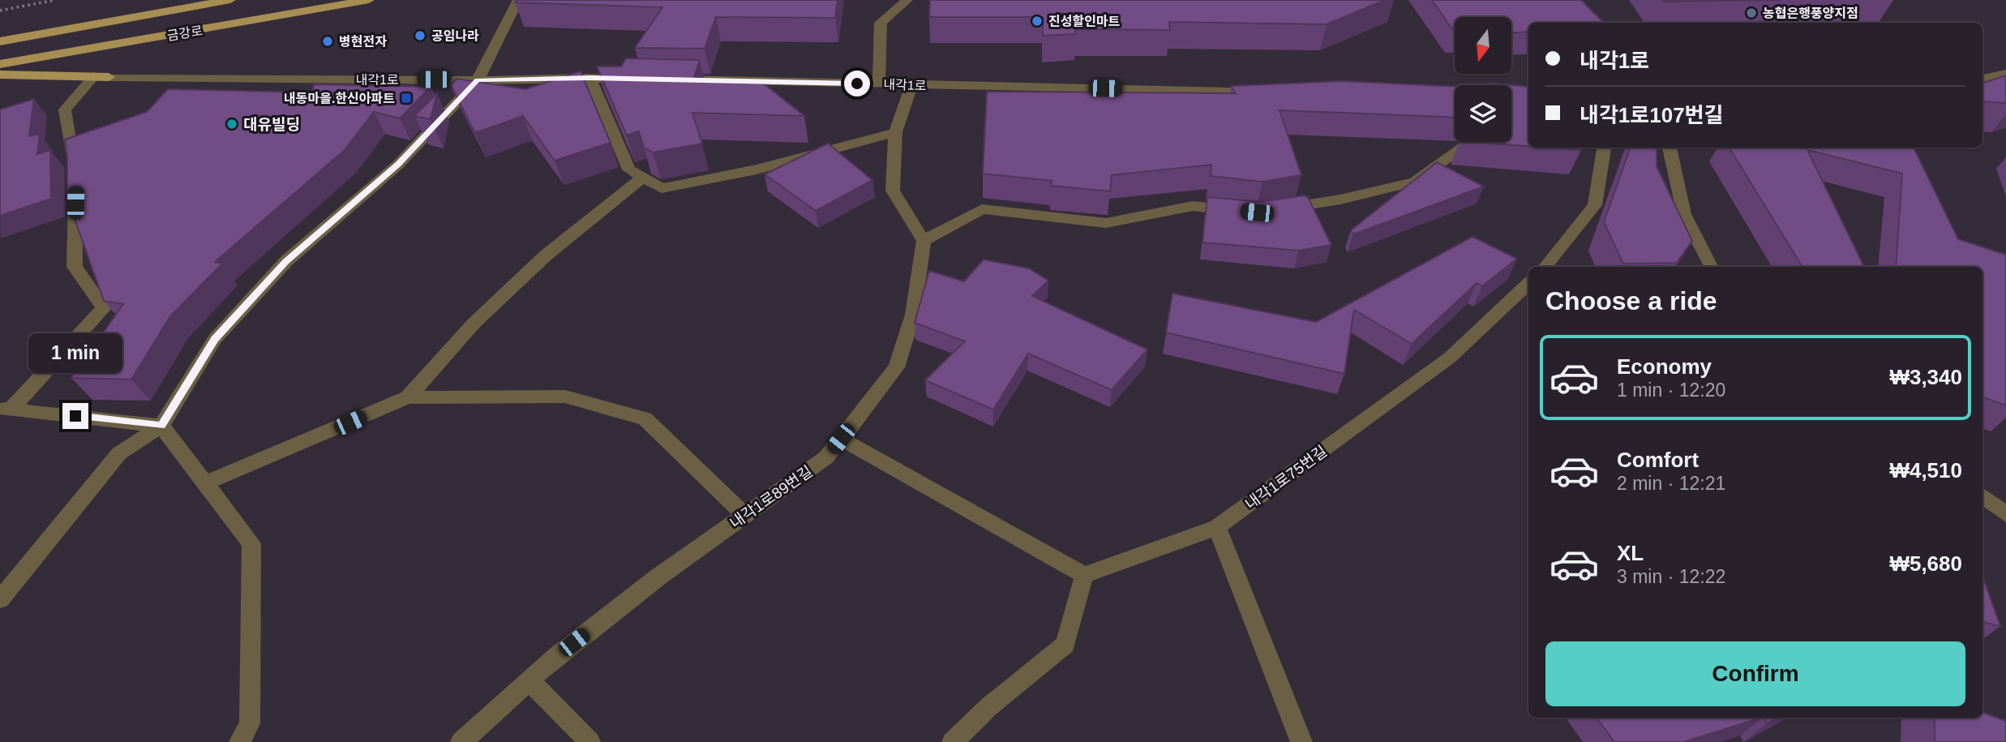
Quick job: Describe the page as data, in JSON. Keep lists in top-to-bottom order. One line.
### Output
{"streets":{"main road":["금강로"],"street":["내각1로","내각1로75번길","내각1로89번길"]},"places":{"other":["농협은행풍양지점","진성할인마트","공임나라","병현전자","대유빌딩"],"transit":["내동마을.한신아파트"]},"north":"bottom","page":{"banner":["내각1로","내각1로107번길"],"heading":"Choose a ride","bubble":"1 min","list":[{"name":"Economy","note":"1 min · 12:20","value":"₩3,340"},{"name":"Comfort","note":"2 min · 12:21","value":"₩4,510"},{"name":"XL","note":"3 min · 12:22","value":"₩5,680"}],"buttons":"Confirm"}}
